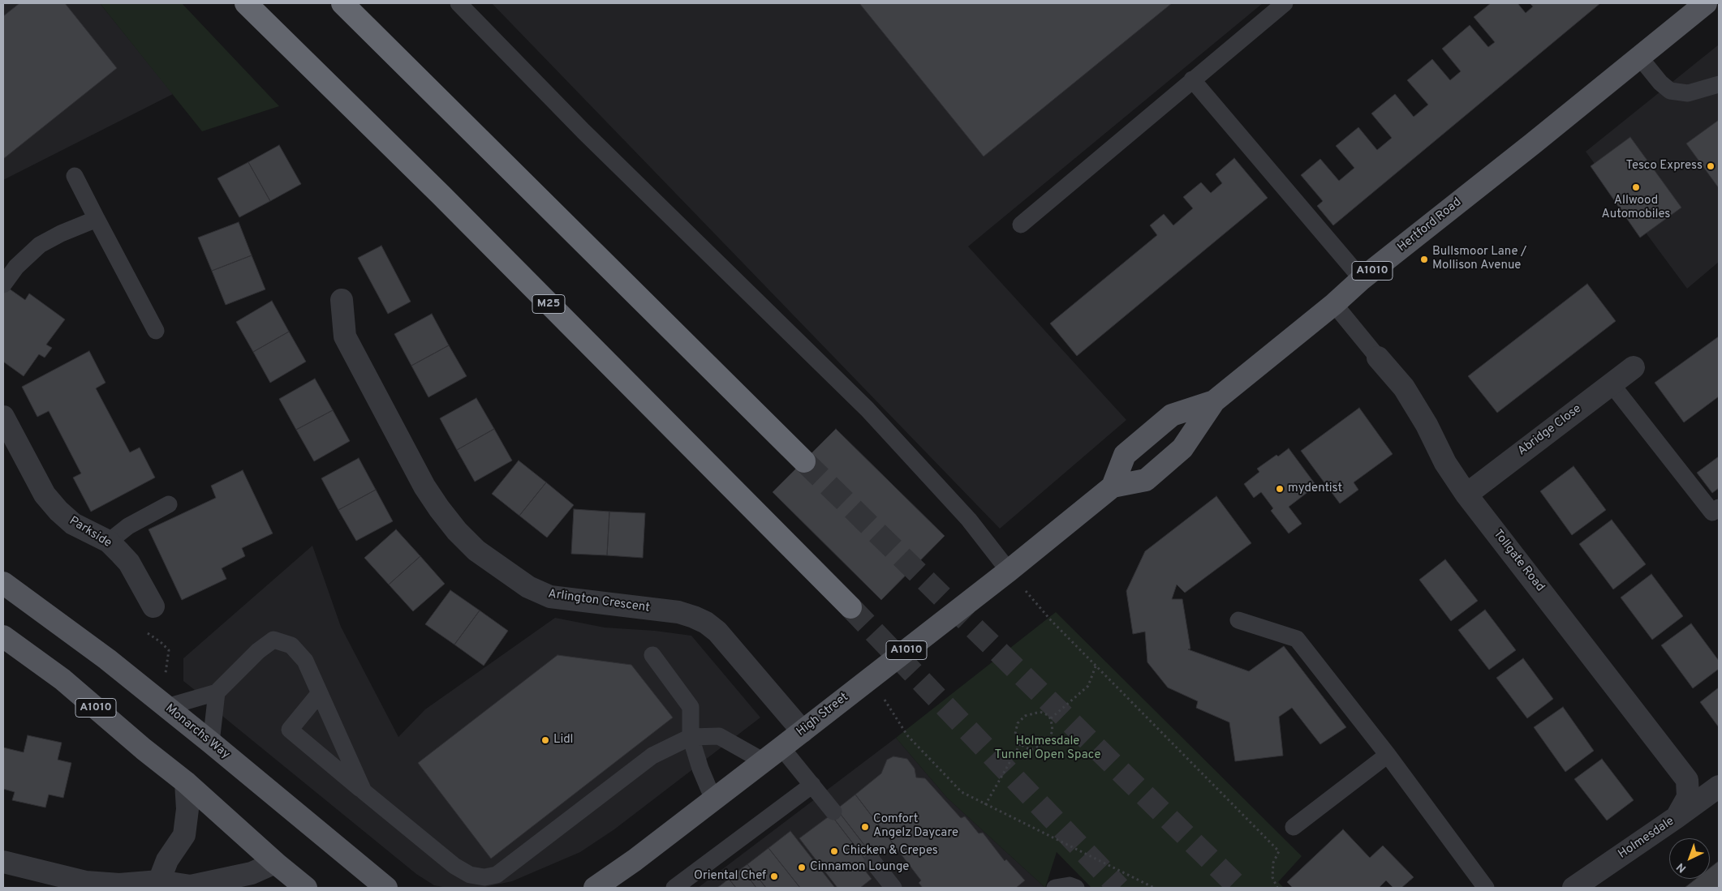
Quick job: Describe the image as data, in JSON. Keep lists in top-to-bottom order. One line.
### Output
{"streets":{"highway":["M25"],"main road":["Hertford Road","A1010","High Street","Monarchs Way"],"street":["Abridge Close","Parkside","Tollgate Road","Arlington Crescent","Holmesdale"]},"crossings":[["Hertford Road","Tollgate Road"],["Hertford Road","High Street"],["Abridge Close","Tollgate Road"],["Tollgate Road","Holmesdale"],["Arlington Crescent","High Street"]],"parks":["Holmesdale Tunnel Open Space"],"places":["Tesco Express","Allwood Automobiles","Bullsmoor Lane / Mollison Avenue","mydentist","Lidl","Comfort Angelz Daycare","Chicken & Crepes","Cinnamon Lounge","Oriental Chef"],"north":"bottom left"}
